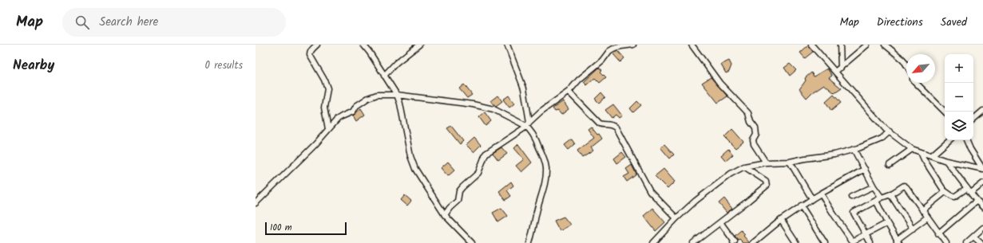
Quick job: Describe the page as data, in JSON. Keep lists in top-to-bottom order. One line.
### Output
{"scale_bar":"100 m","north":"bottom left","page":{"header":"Map","search":"Search here","nav":["Map","Directions","Saved"],"heading":["Nearby","0 results"],"map_buttons":["+","−"],"scale":"100 m"}}
